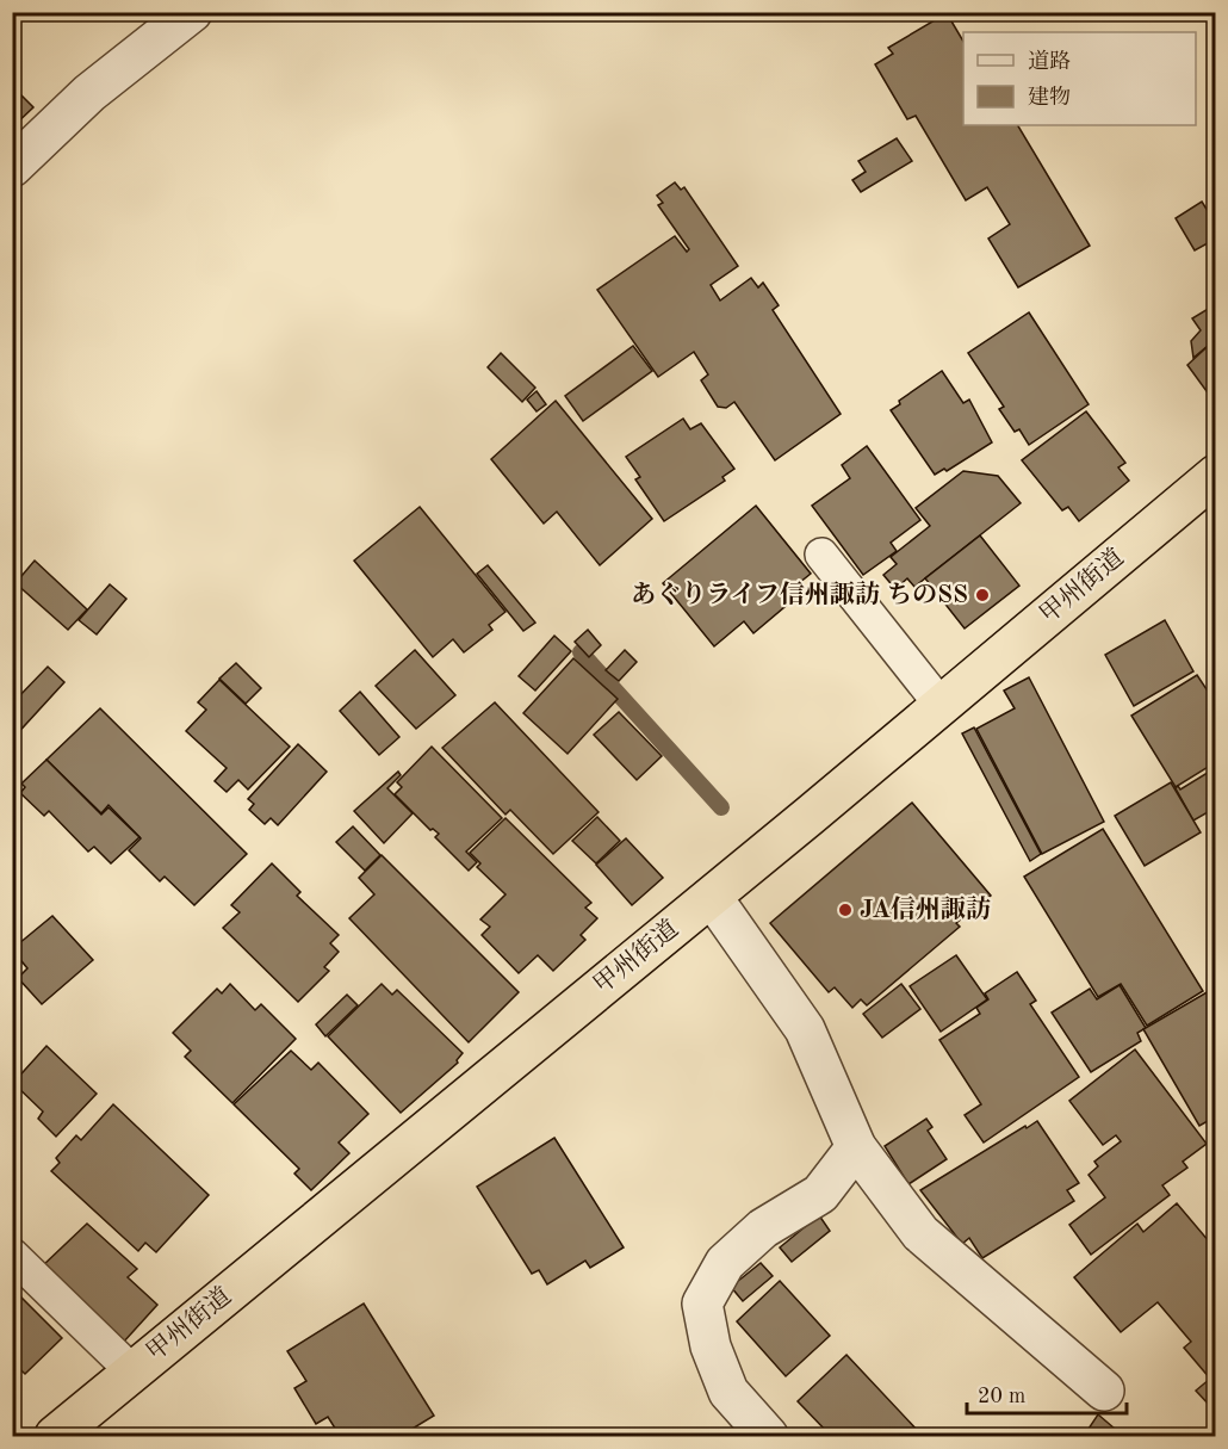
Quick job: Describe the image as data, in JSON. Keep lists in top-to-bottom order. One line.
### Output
{"streets":{"highway":["甲州街道"]},"places":["あぐりライフ信州諏訪 ちのSS","JA信州諏訪"],"legend":["道路","建物"],"scale_bar":"20 m"}
